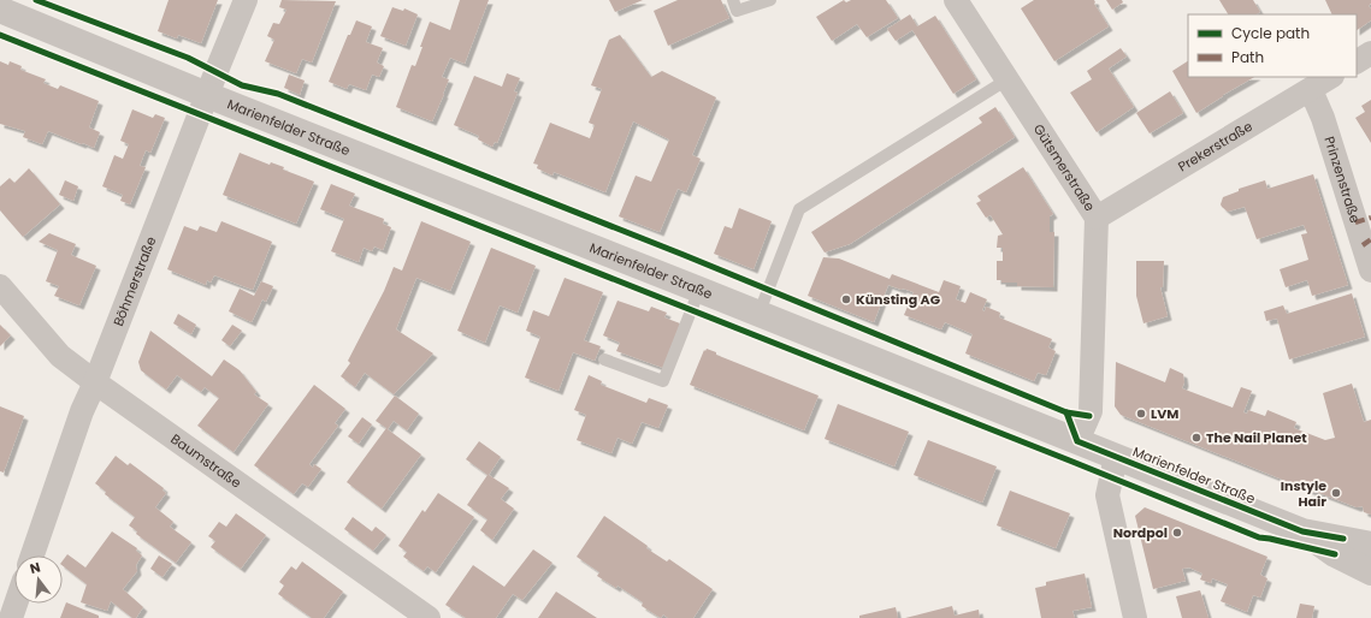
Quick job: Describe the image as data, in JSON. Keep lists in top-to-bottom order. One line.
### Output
{"streets":{"street":["Marienfelder Straße","Prekerstraße","Gütsmerstraße","Prinzenstraße","Böhmerstraße","Baumstraße"]},"crossings":[["Marienfelder Straße","Gütsmerstraße"],["Marienfelder Straße","Böhmerstraße"],["Prekerstraße","Gütsmerstraße"],["Prekerstraße","Prinzenstraße"],["Böhmerstraße","Baumstraße"]],"places":["Künsting AG","LVM","The Nail Planet","Instyle Hair","Nordpol"],"legend":["Cycle path","Path"],"north":"top"}
